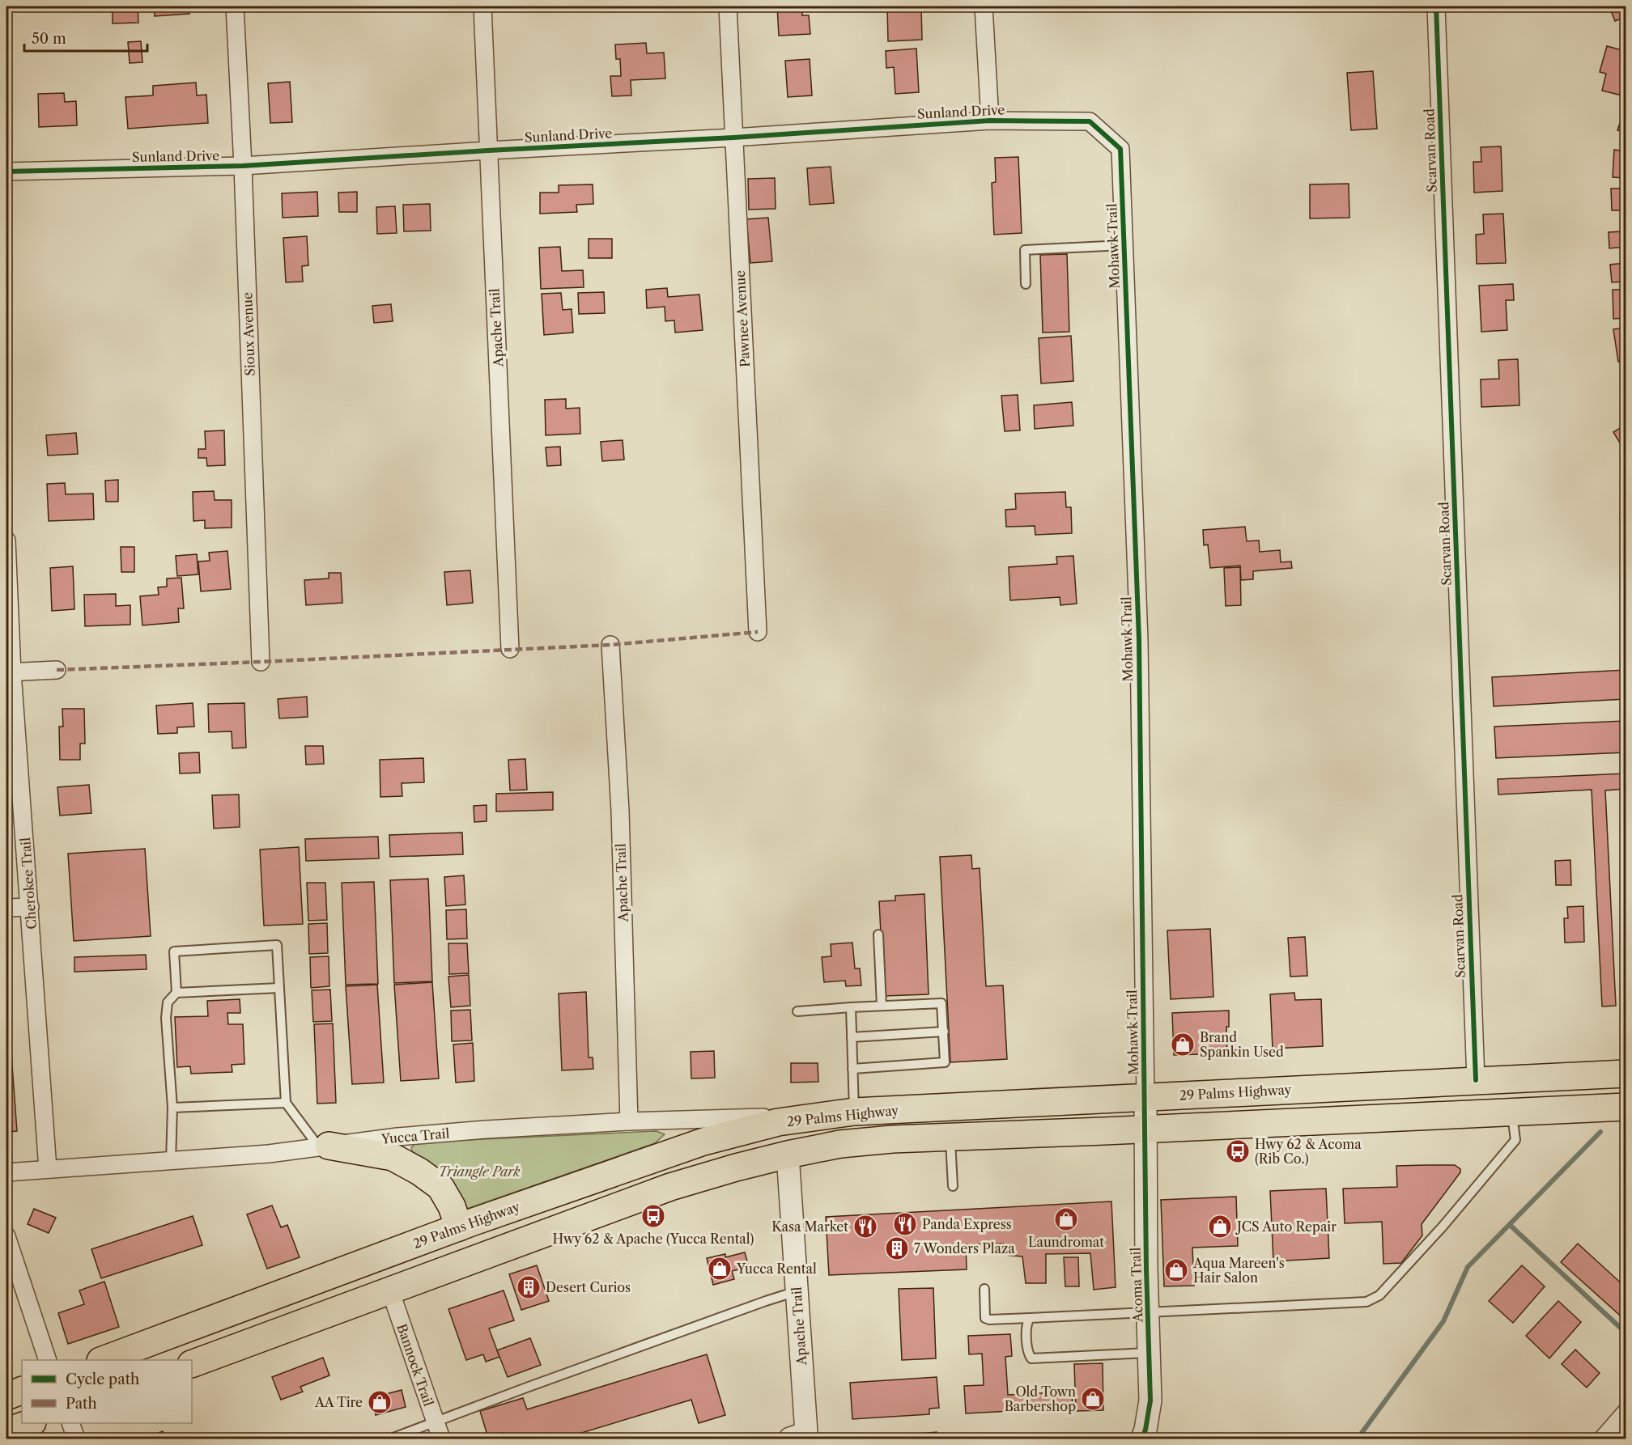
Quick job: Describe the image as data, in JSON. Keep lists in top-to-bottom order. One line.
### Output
{"streets":{"main road":["29 Palms Highway"],"street":["Sunland Drive","Scarvan Road","Mohawk Trail","Pawnee Avenue","Apache Trail","Sioux Avenue","Cherokee Trail","Yucca Trail","Acoma Trail","Bannock Trail"]},"crossings":[["Sunland Drive","Mohawk Trail"],["Sunland Drive","Pawnee Avenue"],["Sunland Drive","Apache Trail"],["Sunland Drive","Sioux Avenue"],["Scarvan Road","29 Palms Highway"],["Mohawk Trail","29 Palms Highway"],["Mohawk Trail","Acoma Trail"],["Apache Trail","Yucca Trail"],["Cherokee Trail","Yucca Trail"],["29 Palms Highway","Yucca Trail"]],"parks":["Triangle Park"],"places":{"shop":["Brand Spankin Used","Laundromat","JCS Auto Repair","Yucca Rental","Aqua Mareen's Hair Salon","Old Town Barbershop","AA Tire"],"bus stop":["Hwy 62 & Acoma (Rib Co.)","Hwy 62 & Apache (Yucca Rental)"],"restaurant":["Panda Express","Kasa Market"],"building":["7 Wonders Plaza","Desert Curios"]},"legend":["Cycle path","Path"],"scale_bar":"50 m"}
